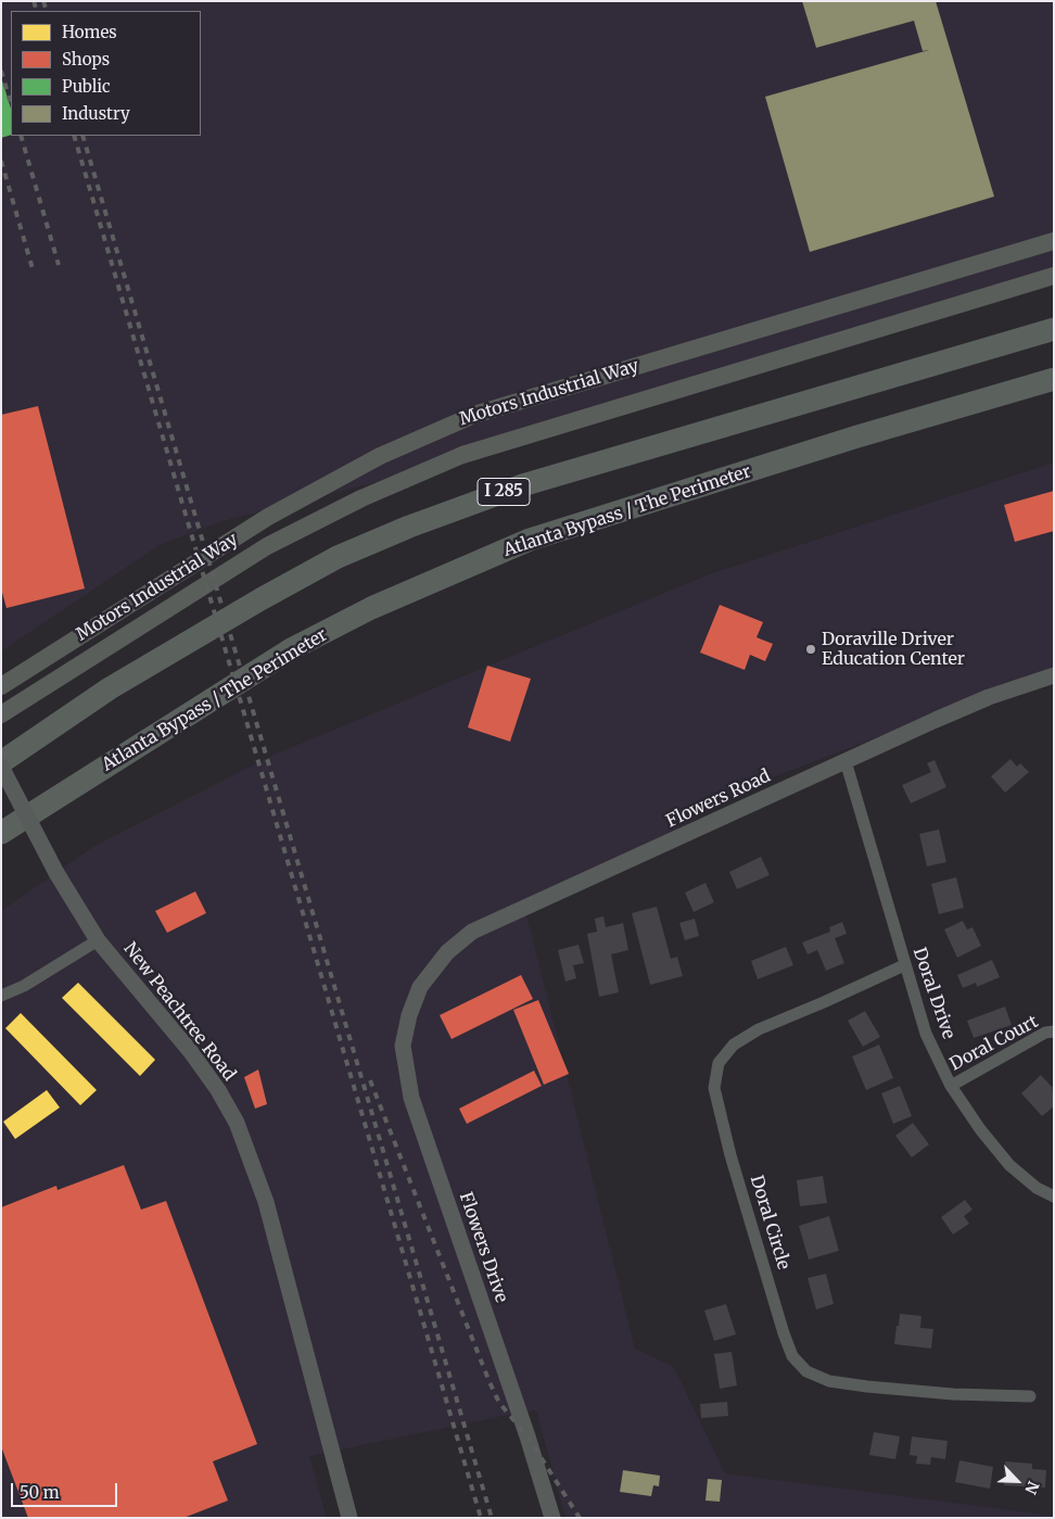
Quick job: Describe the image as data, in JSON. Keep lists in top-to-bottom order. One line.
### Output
{"streets":{"highway":["I 285","Atlanta Bypass / The Perimeter"],"main road":["Motors Industrial Way"],"street":["Flowers Road","Doral Drive","New Peachtree Road","Doral Court","Doral Circle","Flowers Drive"]},"crossings":[["Flowers Road","Doral Drive"],["Flowers Road","Flowers Drive"],["Doral Drive","Doral Court"],["Doral Drive","Doral Circle"]],"places":["Doraville Driver Education Center"],"legend":["Homes","Shops","Public","Industry"],"scale_bar":"50 m","north":"bottom right"}
